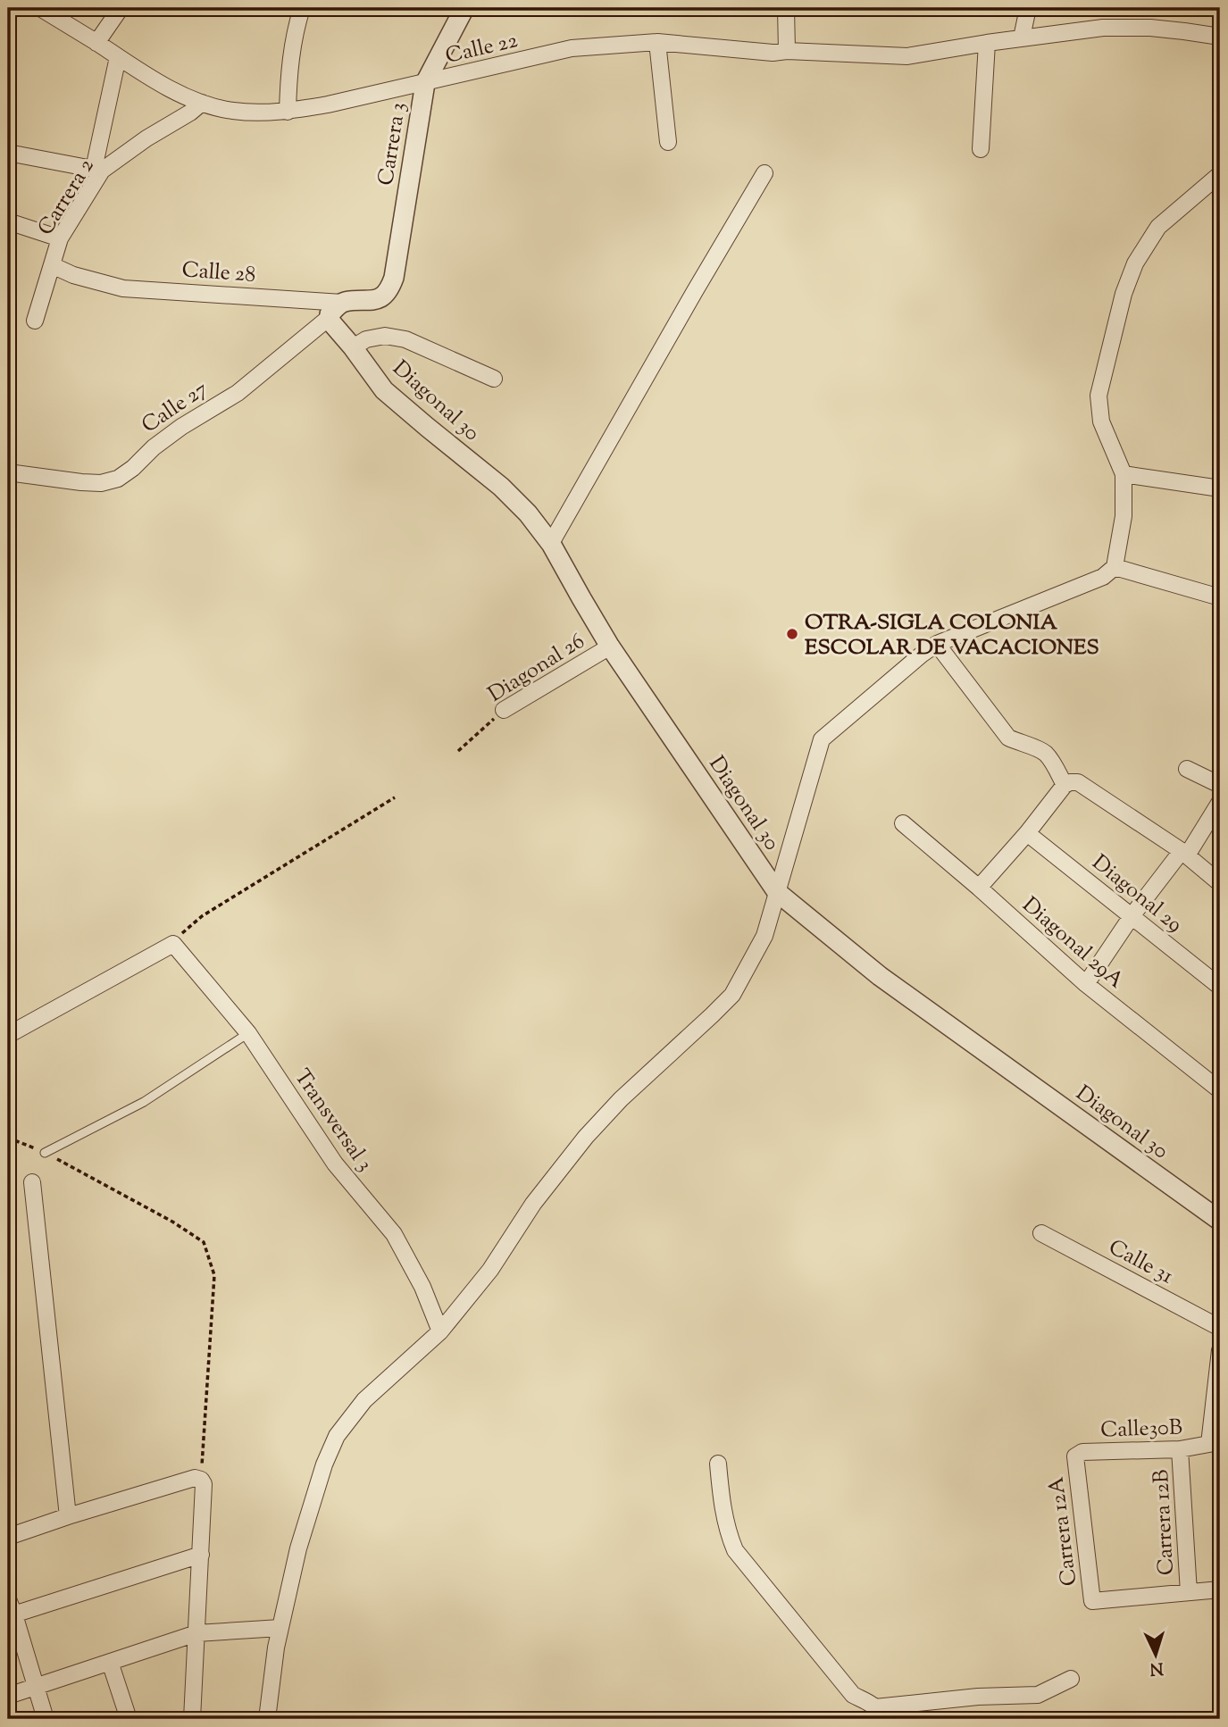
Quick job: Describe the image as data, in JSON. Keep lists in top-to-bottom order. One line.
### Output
{"streets":{"street":["Calle 22","Carrera 3","Carrera 2","Calle 28","Diagonal 30","Calle 27","Diagonal 26","Diagonal 29","Diagonal 29A","Transversal 3","Calle 31","Calle30B","Carrera 12B","Carrera 12A"]},"crossings":[["Calle 22","Carrera 3"],["Calle 22","Carrera 2"],["Carrera 3","Calle 28"],["Carrera 2","Calle 28"],["Calle 28","Calle 27"],["Diagonal 30","Calle 27"],["Diagonal 30","Diagonal 26"],["Calle30B","Carrera 12B"],["Calle30B","Carrera 12A"],["Carrera 12B","Carrera 12A"]],"places":["OTRA-SIGLA COLONIA ESCOLAR DE VACACIONES"],"north":"bottom"}
